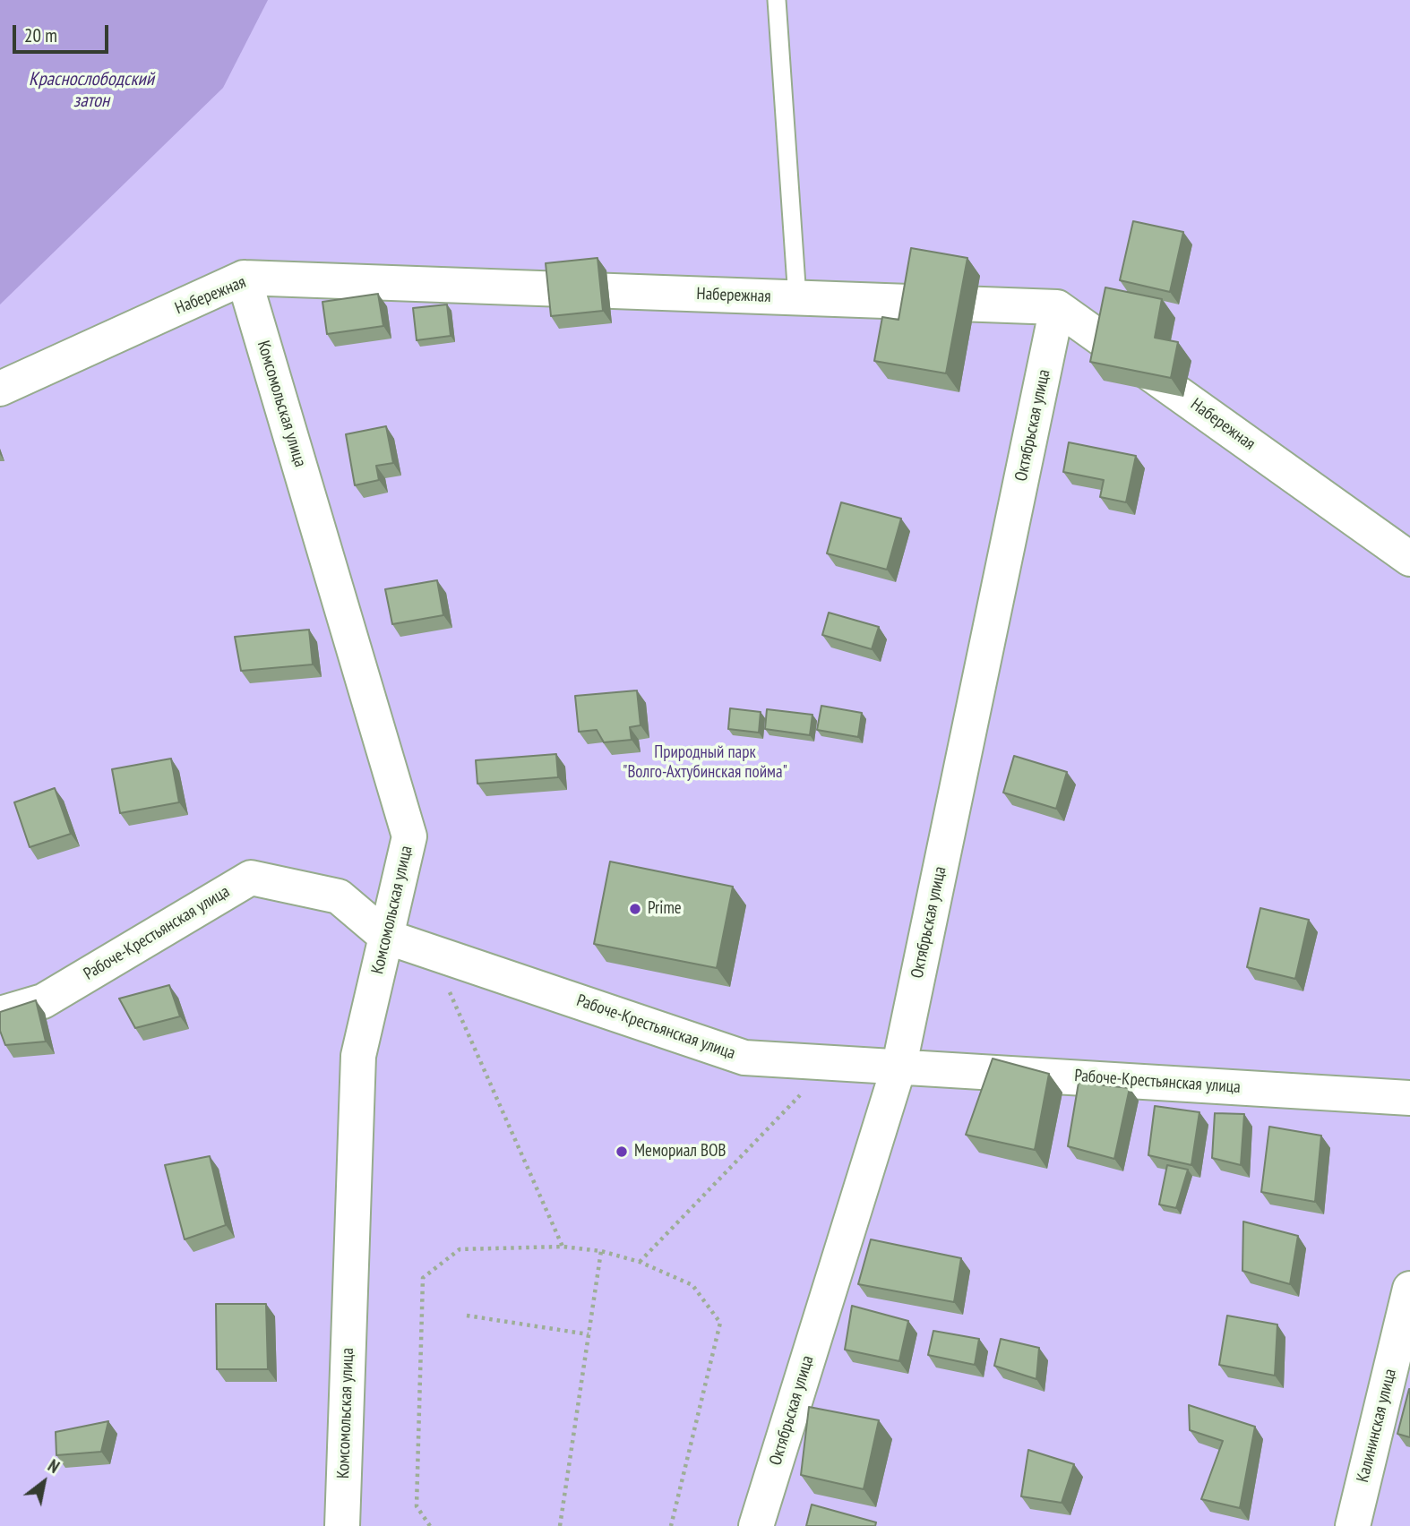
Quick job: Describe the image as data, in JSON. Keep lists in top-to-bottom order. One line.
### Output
{"streets":{"street":["Набережная","Комсомольская улица","Октябрьская улица","Рабоче-Крестьянская улица","Калининская улица"]},"crossings":[["Набережная","Комсомольская улица"],["Набережная","Октябрьская улица"],["Комсомольская улица","Рабоче-Крестьянская улица"],["Октябрьская улица","Рабоче-Крестьянская улица"]],"water":["Краснослободский затон"],"parks":["Природный парк \"Волго-Ахтубинская пойма\""],"places":["Prime","Мемориал ВОВ"],"scale_bar":"20 m","north":"top right"}
